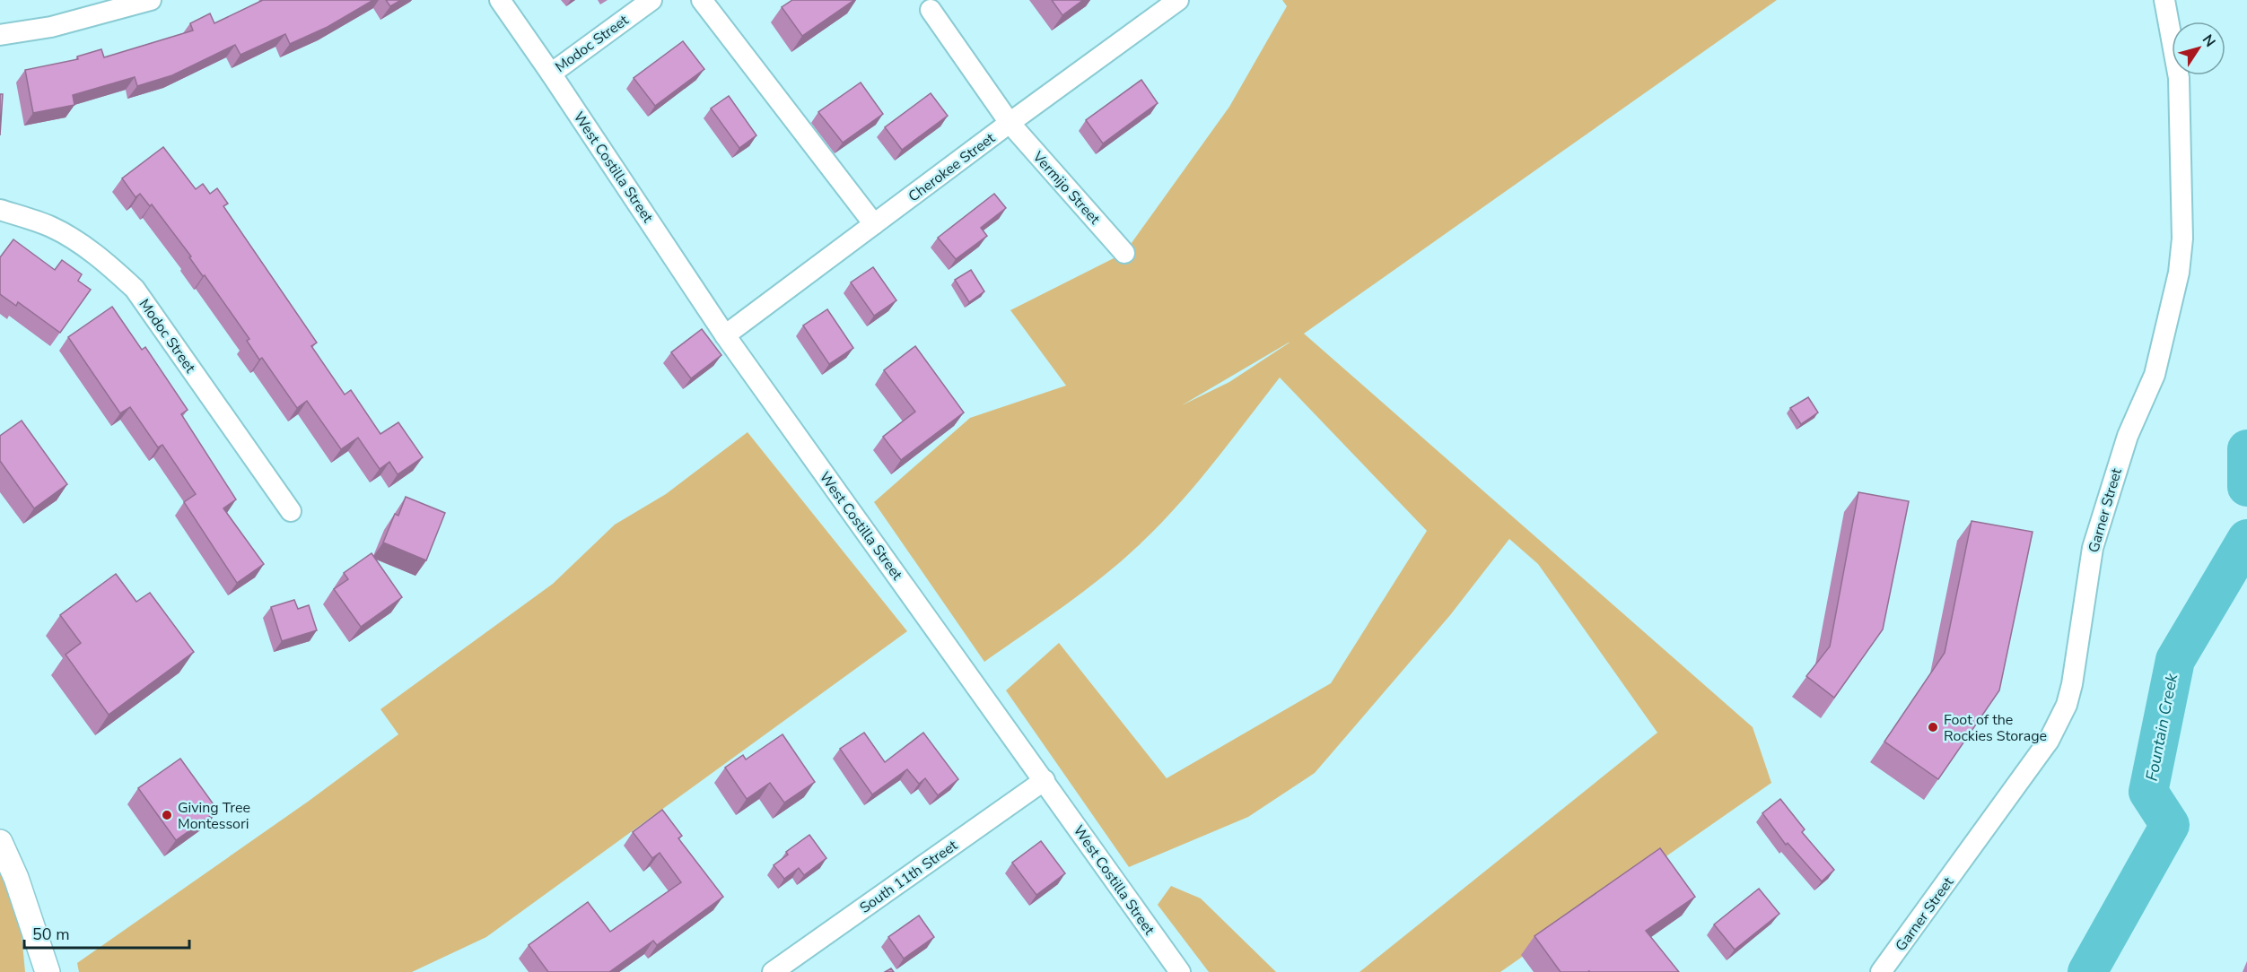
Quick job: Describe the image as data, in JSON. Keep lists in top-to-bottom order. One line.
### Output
{"streets":{"street":["Modoc Street","West Costilla Street","Cherokee Street","Vermijo Street","Garner Street","South 11th Street"]},"crossings":[["Modoc Street","West Costilla Street"],["West Costilla Street","Cherokee Street"],["West Costilla Street","South 11th Street"],["Cherokee Street","Vermijo Street"]],"water":["Fountain Creek"],"places":["Foot of the Rockies Storage","Giving Tree Montessori"],"scale_bar":"50 m","north":"top right"}
